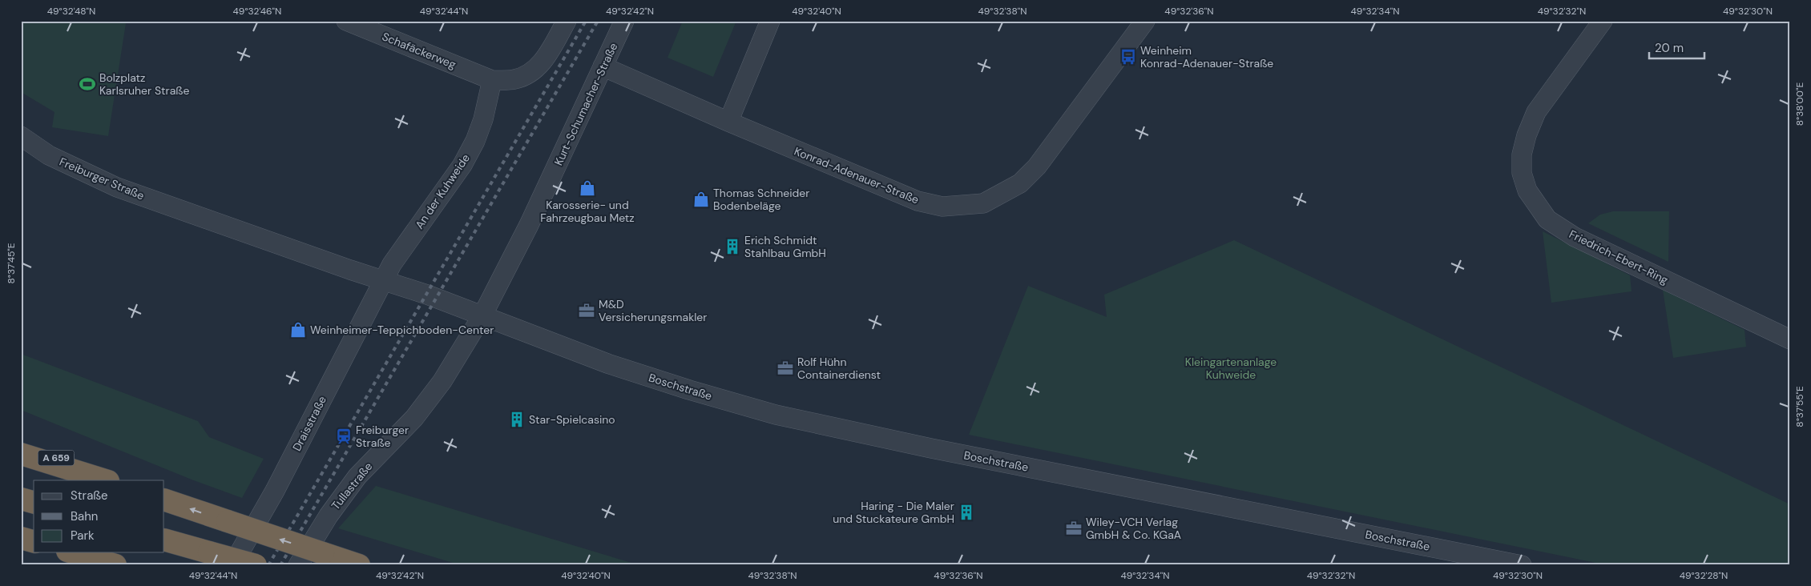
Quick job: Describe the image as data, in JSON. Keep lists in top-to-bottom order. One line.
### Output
{"streets":{"highway":["A 659"],"street":["Schafäckerweg","Kurt-Schumacher-Straße","Konrad-Adenauer-Straße","Freiburger Straße","An der Kuhweide","Friedrich-Ebert-Ring","Boschstraße","Draisstraße","Tullastraße"]},"crossings":[["Schafäckerweg","An der Kuhweide"],["Kurt-Schumacher-Straße","Konrad-Adenauer-Straße"],["Kurt-Schumacher-Straße","Freiburger Straße"],["Kurt-Schumacher-Straße","Boschstraße"],["Kurt-Schumacher-Straße","Tullastraße"],["Freiburger Straße","An der Kuhweide"],["Freiburger Straße","Boschstraße"],["Freiburger Straße","Draisstraße"],["Freiburger Straße","Tullastraße"],["An der Kuhweide","Draisstraße"],["Boschstraße","Tullastraße"]],"parks":["Kleingartenanlage Kuhweide"],"places":{"bus stop":["Weinheim Konrad-Adenauer-Straße"],"sports":["Bolzplatz Karlsruher Straße"],"shop":["Karosserie- und Fahrzeugbau Metz","Thomas Schneider Bodenbeläge","Weinheimer-Teppichboden-Center"],"building":["Erich Schmidt Stahlbau GmbH","Star-Spielcasino","Haring - Die Maler und Stuckateure GmbH"],"office":["M&D Versicherungsmakler","Rolf Hühn Containerdienst","Wiley-VCH Verlag GmbH & Co. KGaA"],"station":["Freiburger Straße"]},"legend":["Straße","Bahn","Park"],"scale_bar":"20 m","coordinates":["49°32'48\"N","49°32'46\"N","49°32'44\"N","49°32'42\"N","49°32'40\"N","49°32'38\"N","49°32'36\"N","49°32'34\"N","49°32'32\"N","49°32'30\"N","8°38'00\"E","8°37'45\"E","8°37'55\"E","49°32'28\"N"]}
